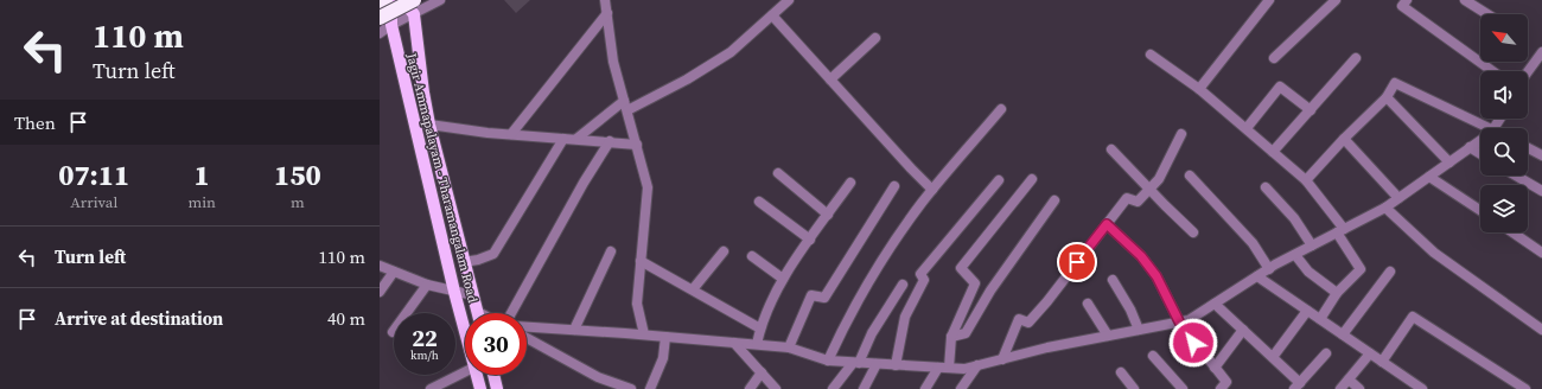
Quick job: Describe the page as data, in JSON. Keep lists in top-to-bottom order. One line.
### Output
{"streets":{"main road":["Jagir Ammapalayam - Tharamangalam Road"]},"north":"top left","page":{"turn":["110 m","Turn left"],"then":"Then","eta":["07:11","Arrival","1","min","150","m"],"list":[{"name":"Turn left","value":"110 m"},{"name":"Arrive at destination","value":"40 m"}],"speed":"22 km/h","limit":"30"}}
